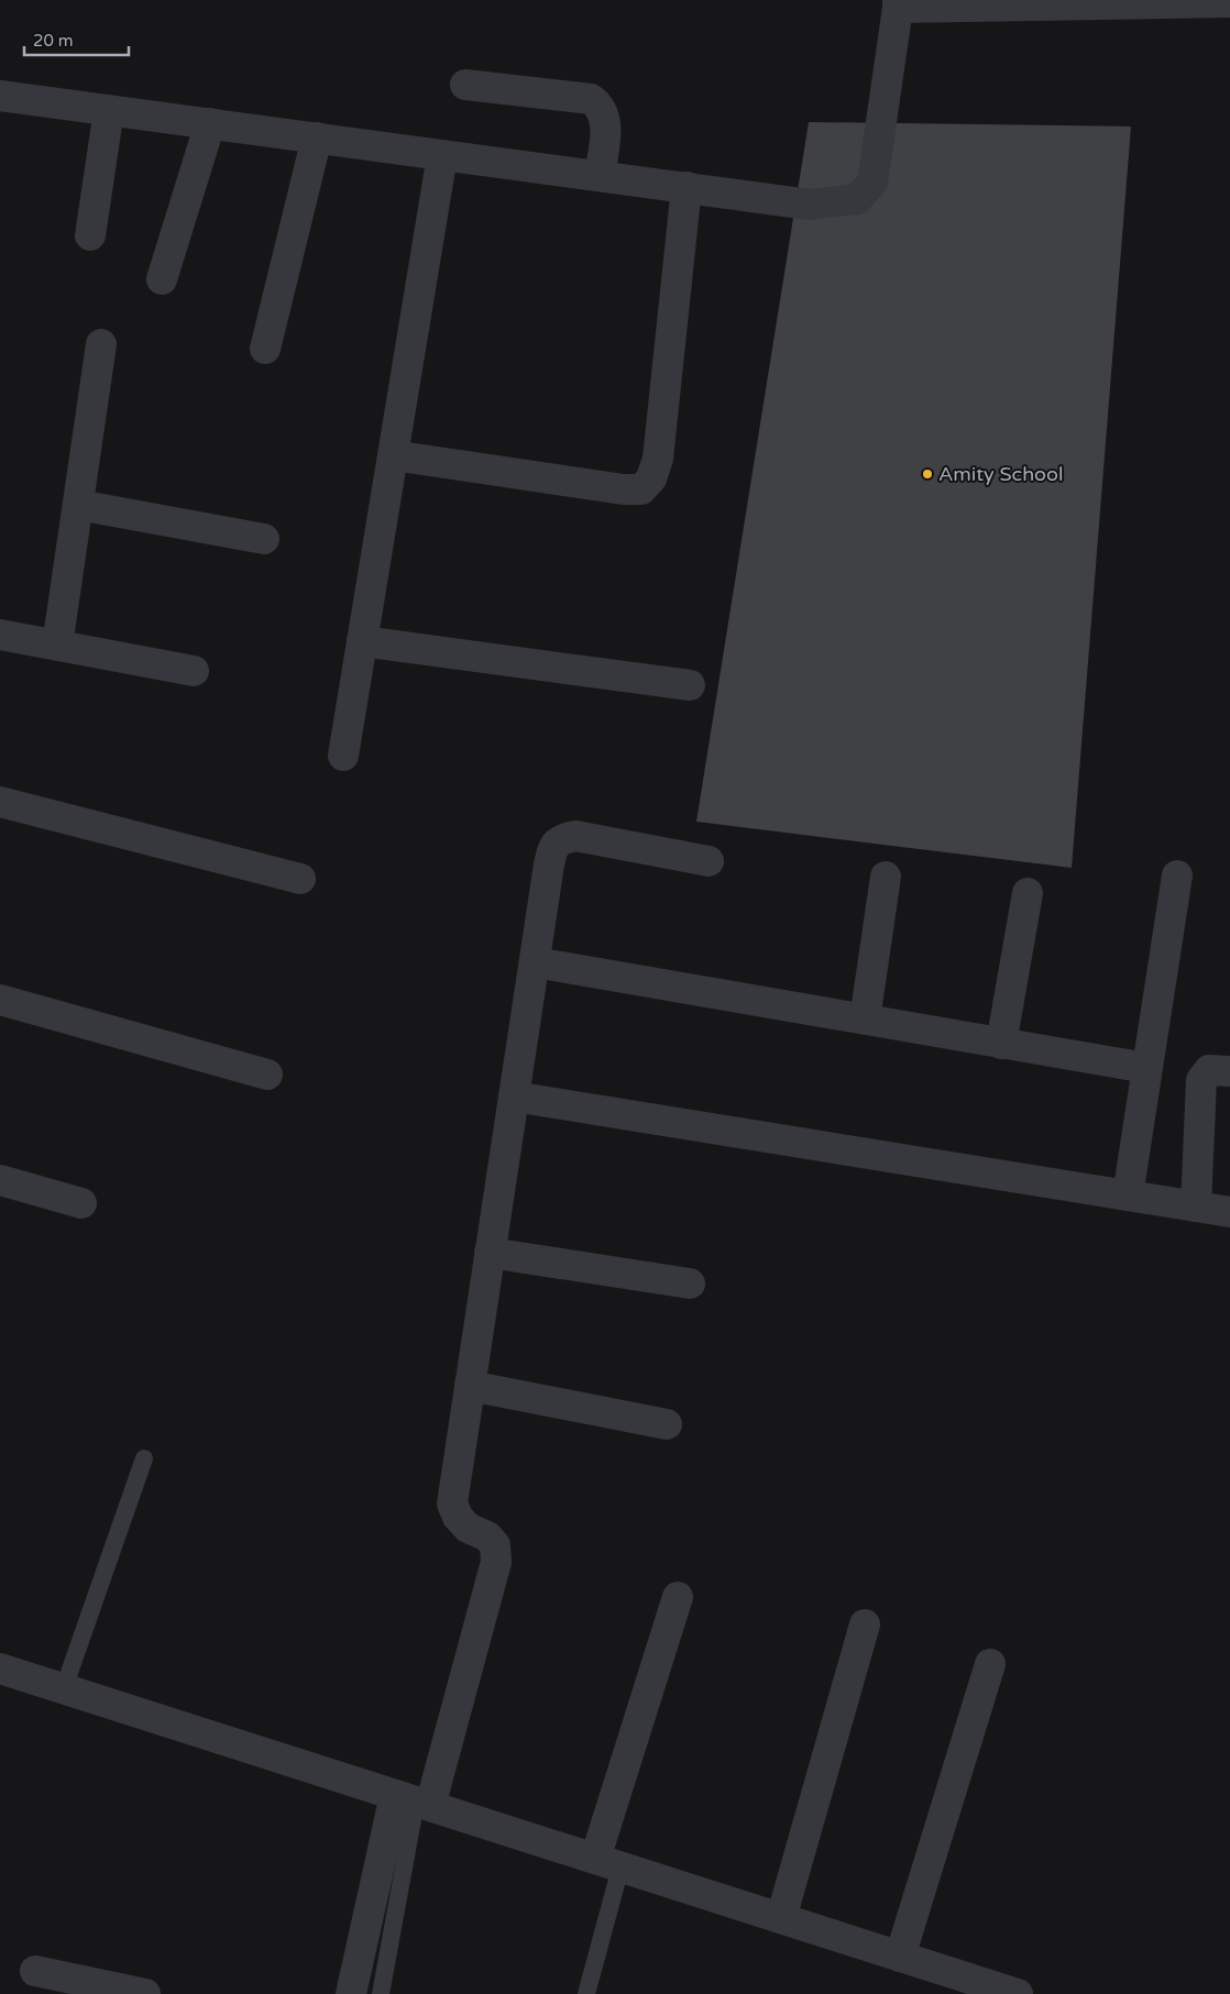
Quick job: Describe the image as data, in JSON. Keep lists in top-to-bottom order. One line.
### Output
{"places":["Amity School"],"scale_bar":"20 m"}
